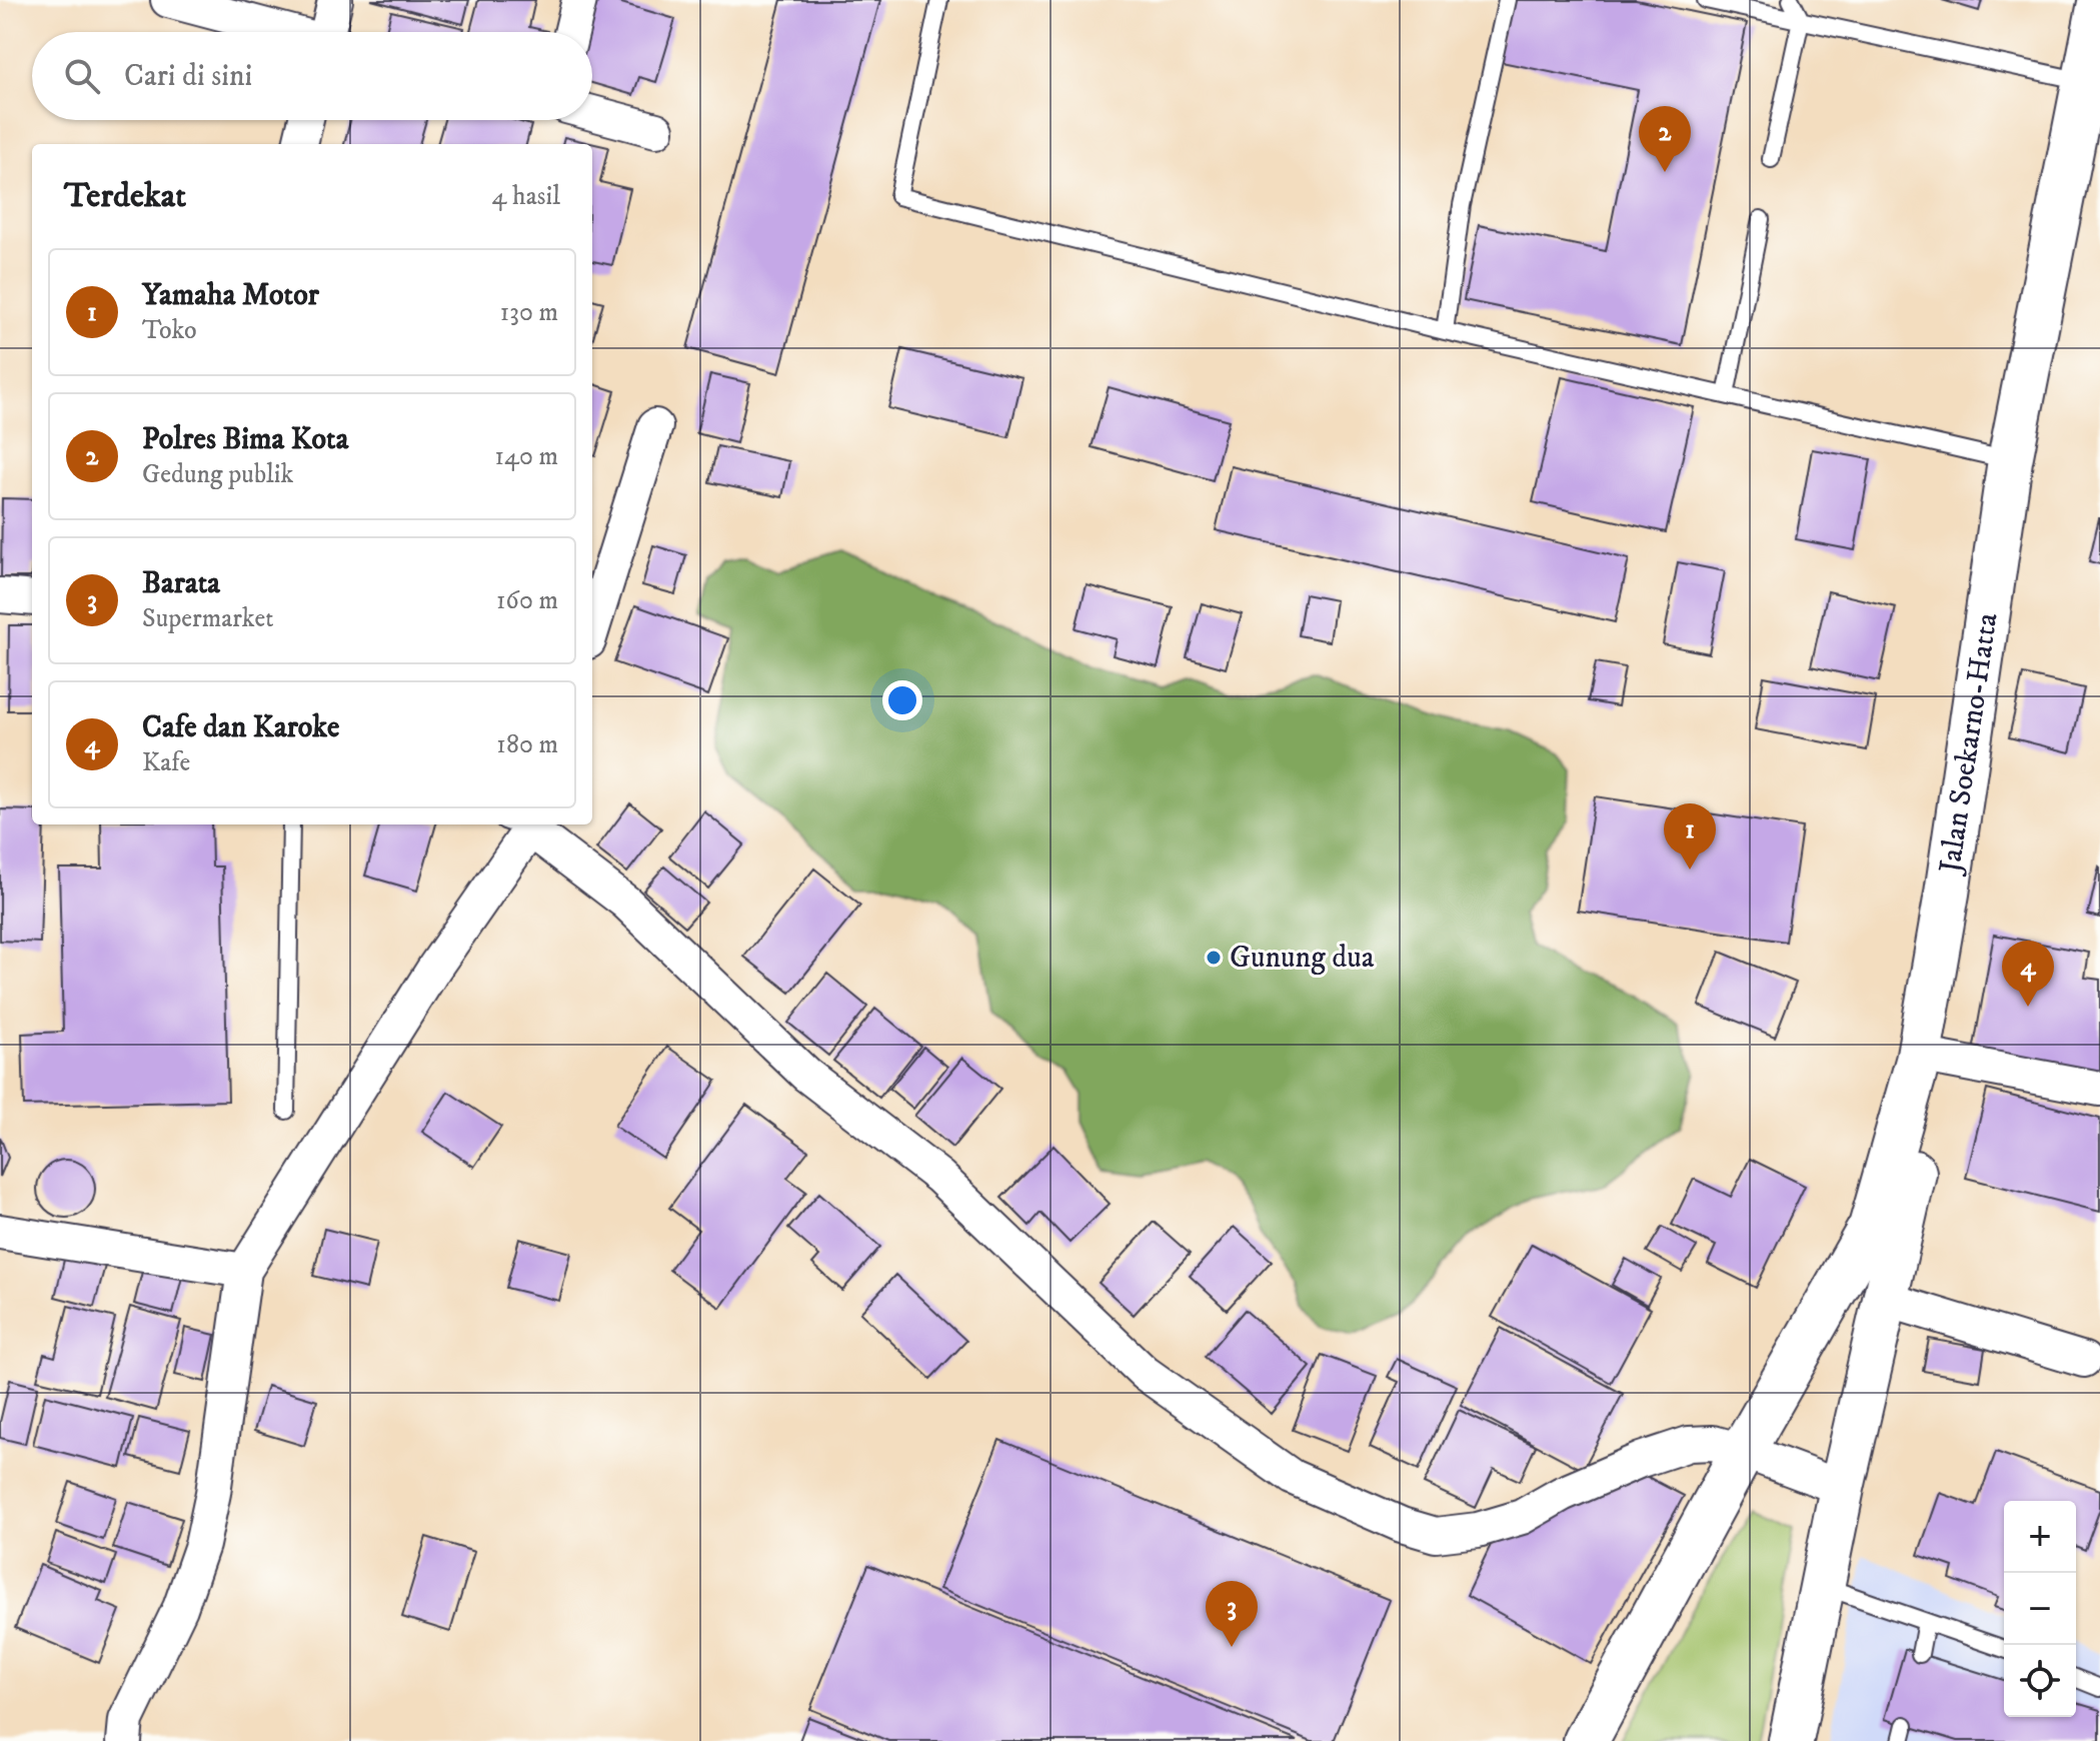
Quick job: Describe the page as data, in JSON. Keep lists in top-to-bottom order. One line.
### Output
{"streets":{"highway":["Jalan Soekarno-Hatta"]},"places":["Gunung dua"],"page":{"search":"Cari di sini","pins":["2","1","4","3"],"heading":["Terdekat","4 hasil"],"list":[{"mark":"1","name":"Yamaha Motor","note":"Toko","value":"130 m"},{"mark":"2","name":"Polres Bima Kota","note":"Gedung publik","value":"140 m"},{"mark":"3","name":"Barata","note":"Supermarket","value":"160 m"},{"mark":"4","name":"Cafe dan Karoke","note":"Kafe","value":"180 m"}],"map_buttons":["+","−"]}}
